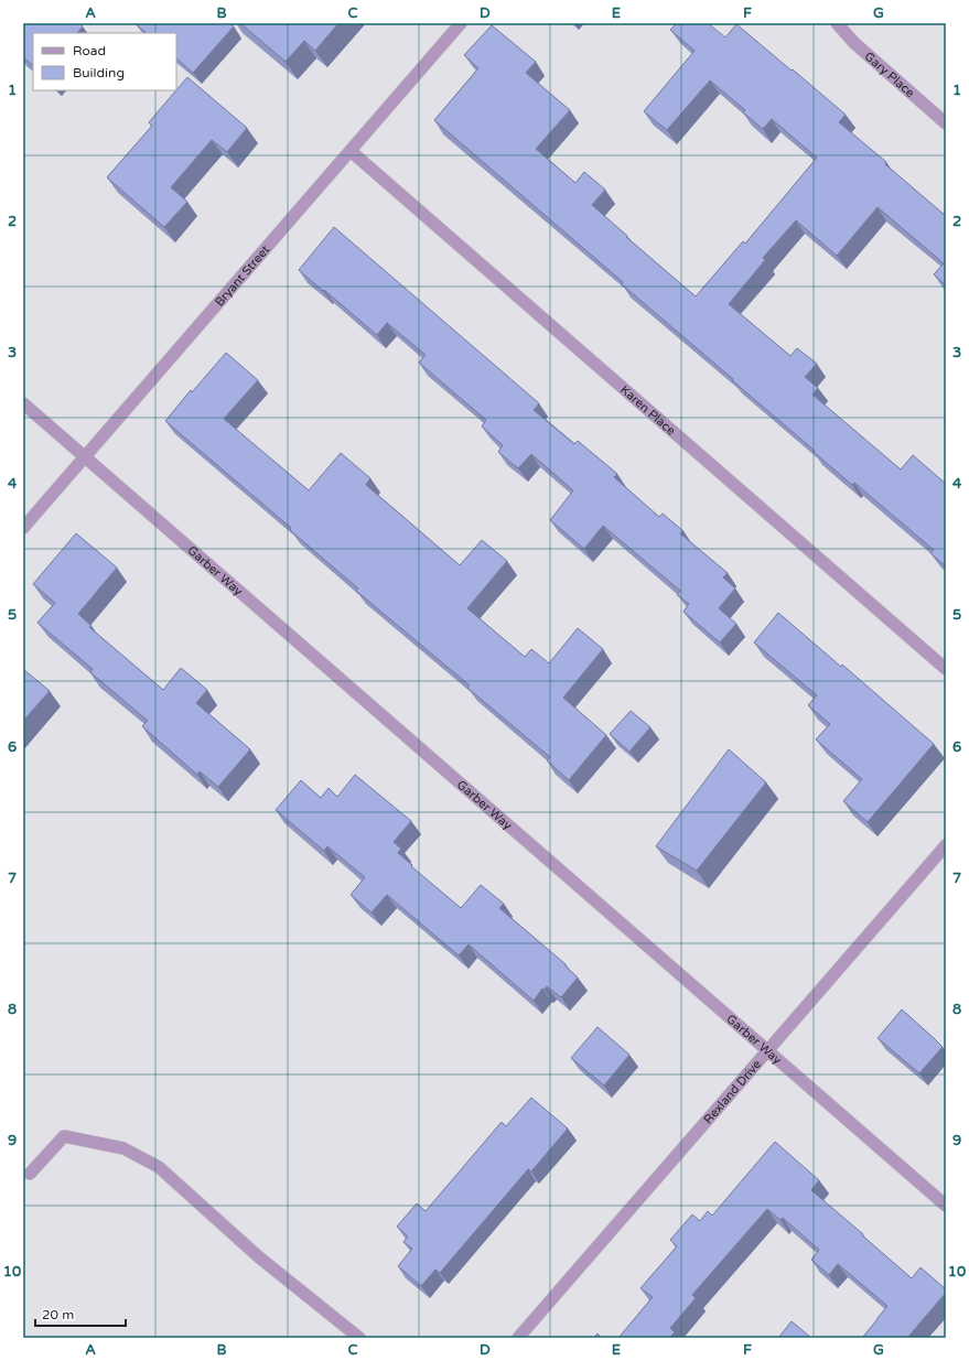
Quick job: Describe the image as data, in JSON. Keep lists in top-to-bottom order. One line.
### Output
{"streets":{"street":["Gary Place","Bryant Street","Karen Place","Garber Way","Rexland Drive"]},"crossings":[["Bryant Street","Karen Place"],["Bryant Street","Garber Way"],["Garber Way","Rexland Drive"]],"legend":["Road","Building"],"scale_bar":"20 m","grid":{"columns":["A","B","C","D","E","F","G"],"rows":["1","2","3","4","5","6","7","8","9","10"]}}
